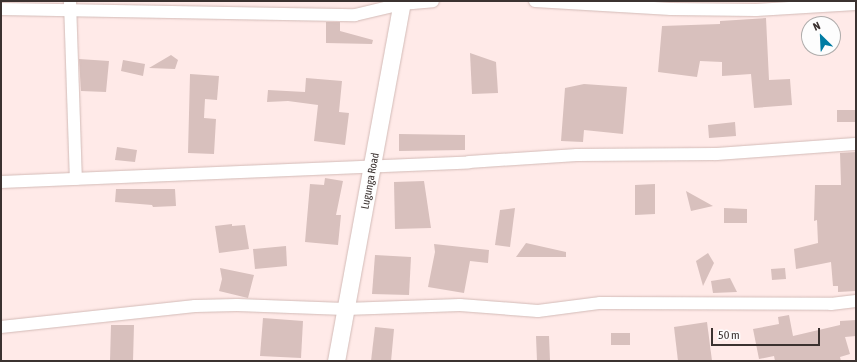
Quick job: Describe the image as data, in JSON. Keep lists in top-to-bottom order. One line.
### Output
{"streets":{"street":["Lugunga Road"]},"scale_bar":"50 m","north":"top left"}
